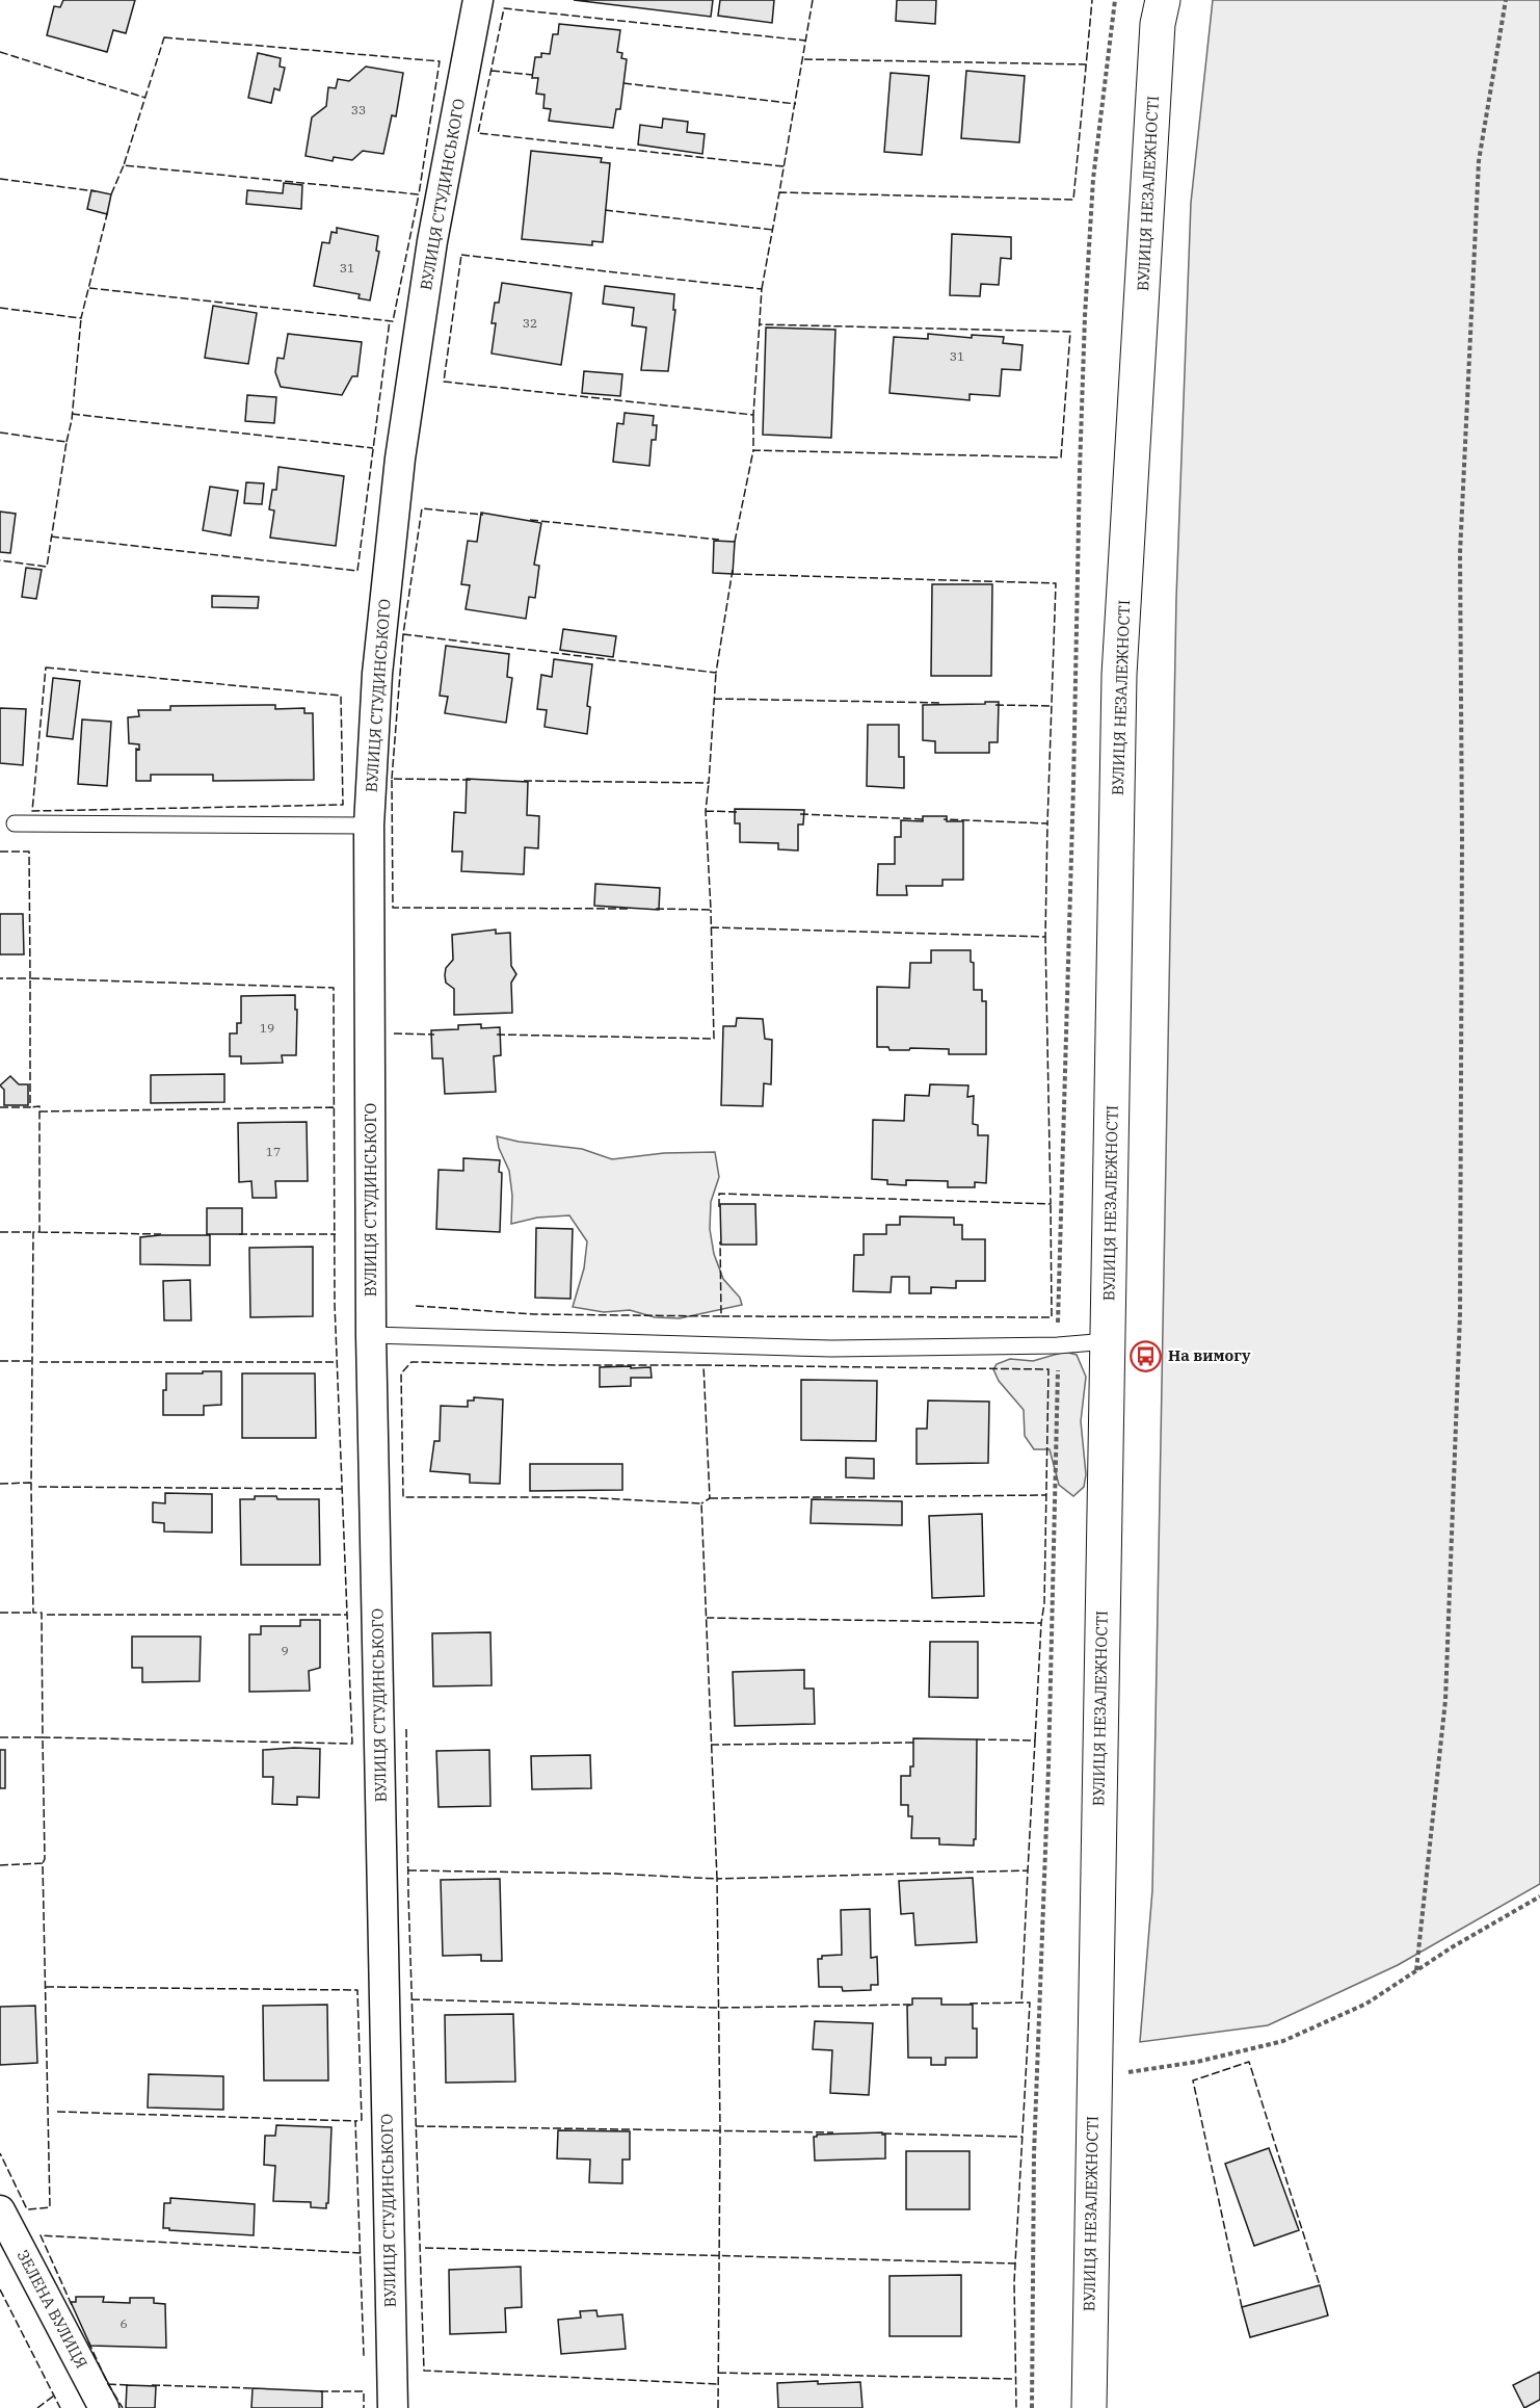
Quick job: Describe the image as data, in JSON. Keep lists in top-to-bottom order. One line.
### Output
{"streets":{"street":["ВУЛИЦЯ НЕЗАЛЕЖНОСТІ","ВУЛИЦЯ СТУДИНСЬКОГО","ЗЕЛЕНА ВУЛИЦЯ"]},"places":{"bus stop":["На вимогу"]},"house_numbers":["33","31","32","31","19","17","9","6"]}
